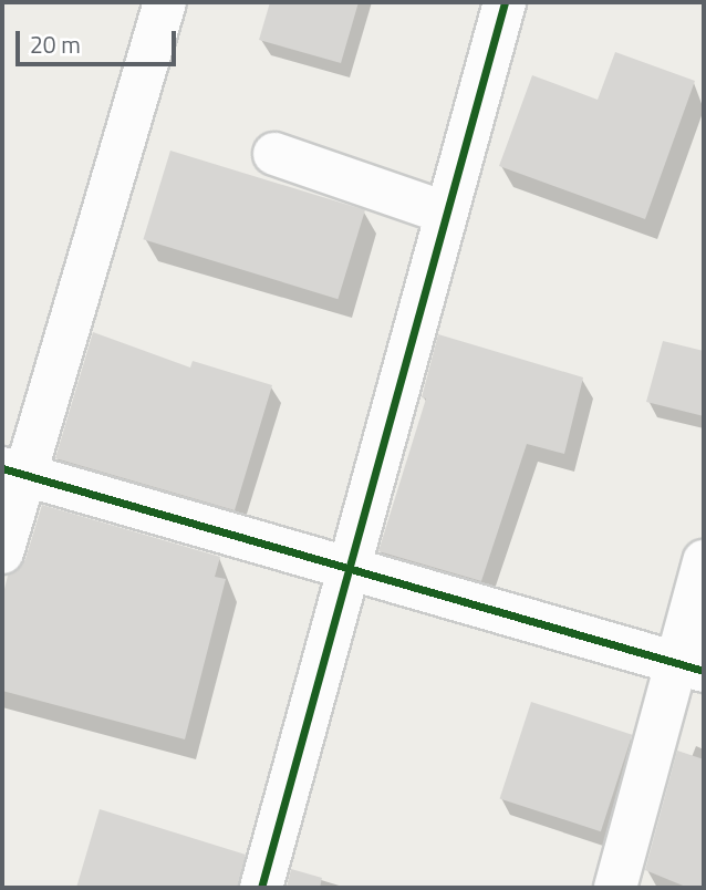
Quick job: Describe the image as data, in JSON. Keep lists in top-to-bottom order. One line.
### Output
{"scale_bar":"20 m"}
